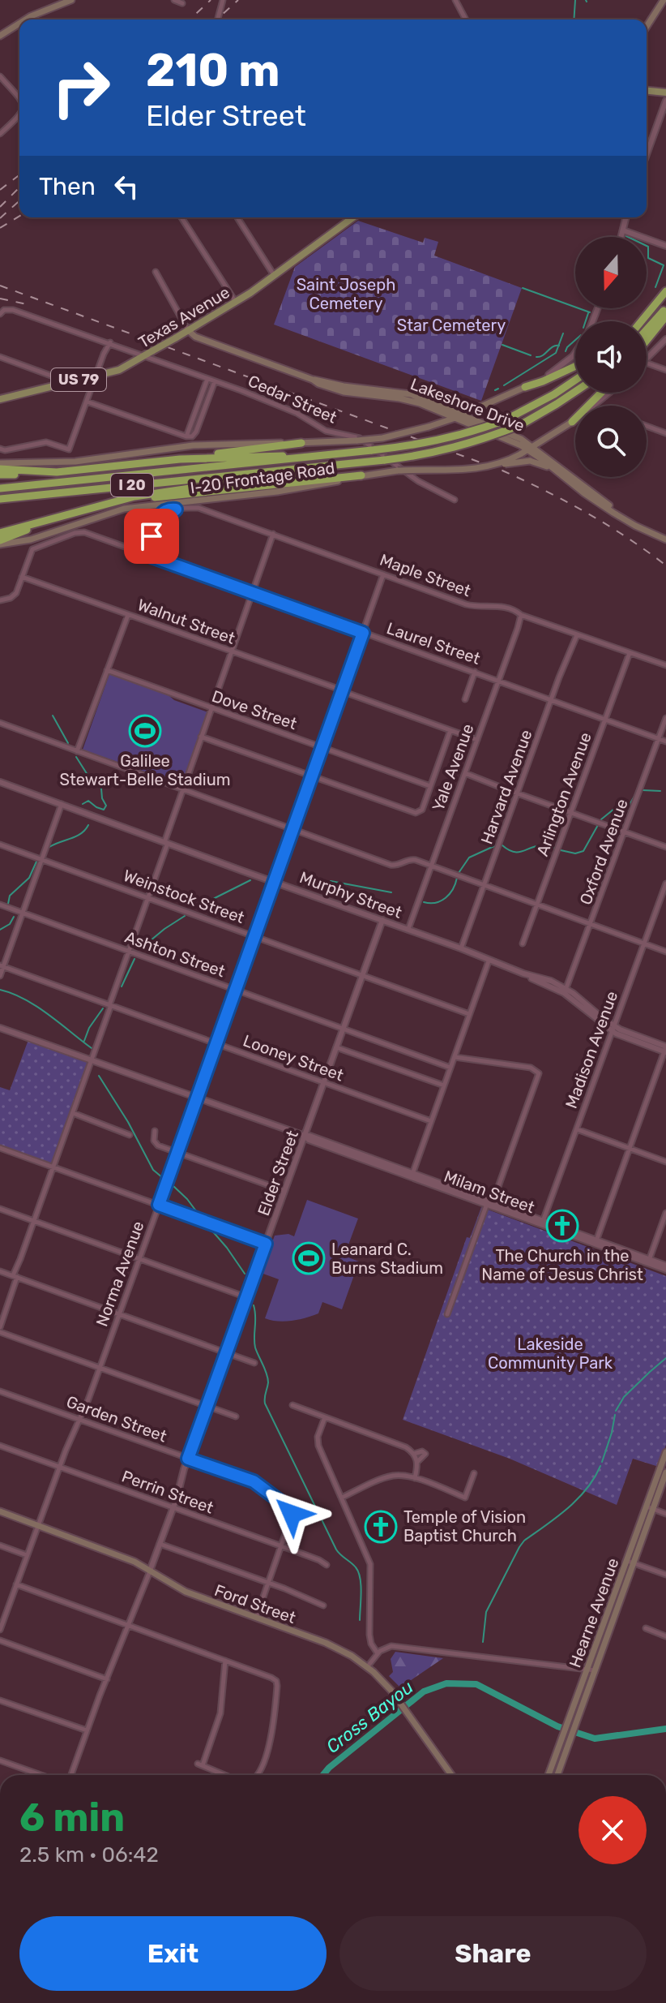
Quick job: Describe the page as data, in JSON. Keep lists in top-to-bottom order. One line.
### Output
{"streets":{"highway":["I 20"],"main road":["Texas Avenue","US 79","Lakeshore Drive","I-20 Frontage Road","Ford Street","Hearne Avenue"],"street":["Cedar Street","Maple Street","Walnut Street","Laurel Street","Dove Street","Yale Avenue","Harvard Avenue","Arlington Avenue","Oxford Avenue","Murphy Street","Weinstock Street","Ashton Street","Madison Avenue","Looney Street","Elder Street","Milam Street","Norma Avenue","Garden Street","Perrin Street"]},"crossings":[["Texas Avenue","Cedar Street"],["Texas Avenue","Lakeshore Drive"],["Lakeshore Drive","I-20 Frontage Road"],["Maple Street","Yale Avenue"],["Maple Street","Harvard Avenue"],["Maple Street","Arlington Avenue"],["Maple Street","Norma Avenue"],["Walnut Street","Laurel Street"],["Walnut Street","Yale Avenue"],["Walnut Street","Norma Avenue"],["Laurel Street","Yale Avenue"],["Laurel Street","Harvard Avenue"],["Laurel Street","Arlington Avenue"],["Laurel Street","Oxford Avenue"],["Laurel Street","Norma Avenue"],["Dove Street","Norma Avenue"],["Yale Avenue","Murphy Street"],["Harvard Avenue","Murphy Street"],["Oxford Avenue","Murphy Street"],["Murphy Street","Madison Avenue"],["Murphy Street","Elder Street"],["Murphy Street","Norma Avenue"],["Weinstock Street","Elder Street"],["Weinstock Street","Norma Avenue"],["Ashton Street","Elder Street"],["Ashton Street","Norma Avenue"],["Madison Avenue","Milam Street"],["Looney Street","Elder Street"],["Looney Street","Norma Avenue"],["Elder Street","Milam Street"],["Elder Street","Garden Street"],["Elder Street","Perrin Street"],["Elder Street","Ford Street"],["Milam Street","Norma Avenue"],["Norma Avenue","Garden Street"],["Norma Avenue","Perrin Street"],["Norma Avenue","Ford Street"],["Garden Street","Perrin Street"]],"water":["Cross Bayou"],"parks":["Saint Joseph Cemetery","Star Cemetery","Lakeside Community Park"],"places":{"sports":["Galilee Stewart-Belle Stadium","Leanard C. Burns Stadium"],"church":["The Church in the Name of Jesus Christ","Temple of Vision Baptist Church"]},"north":"bottom","page":{"turn":["210 m","Elder Street"],"then":"Then","heading":["6 min","2.5 km · 06:42"],"buttons":["Exit","Share"]}}
